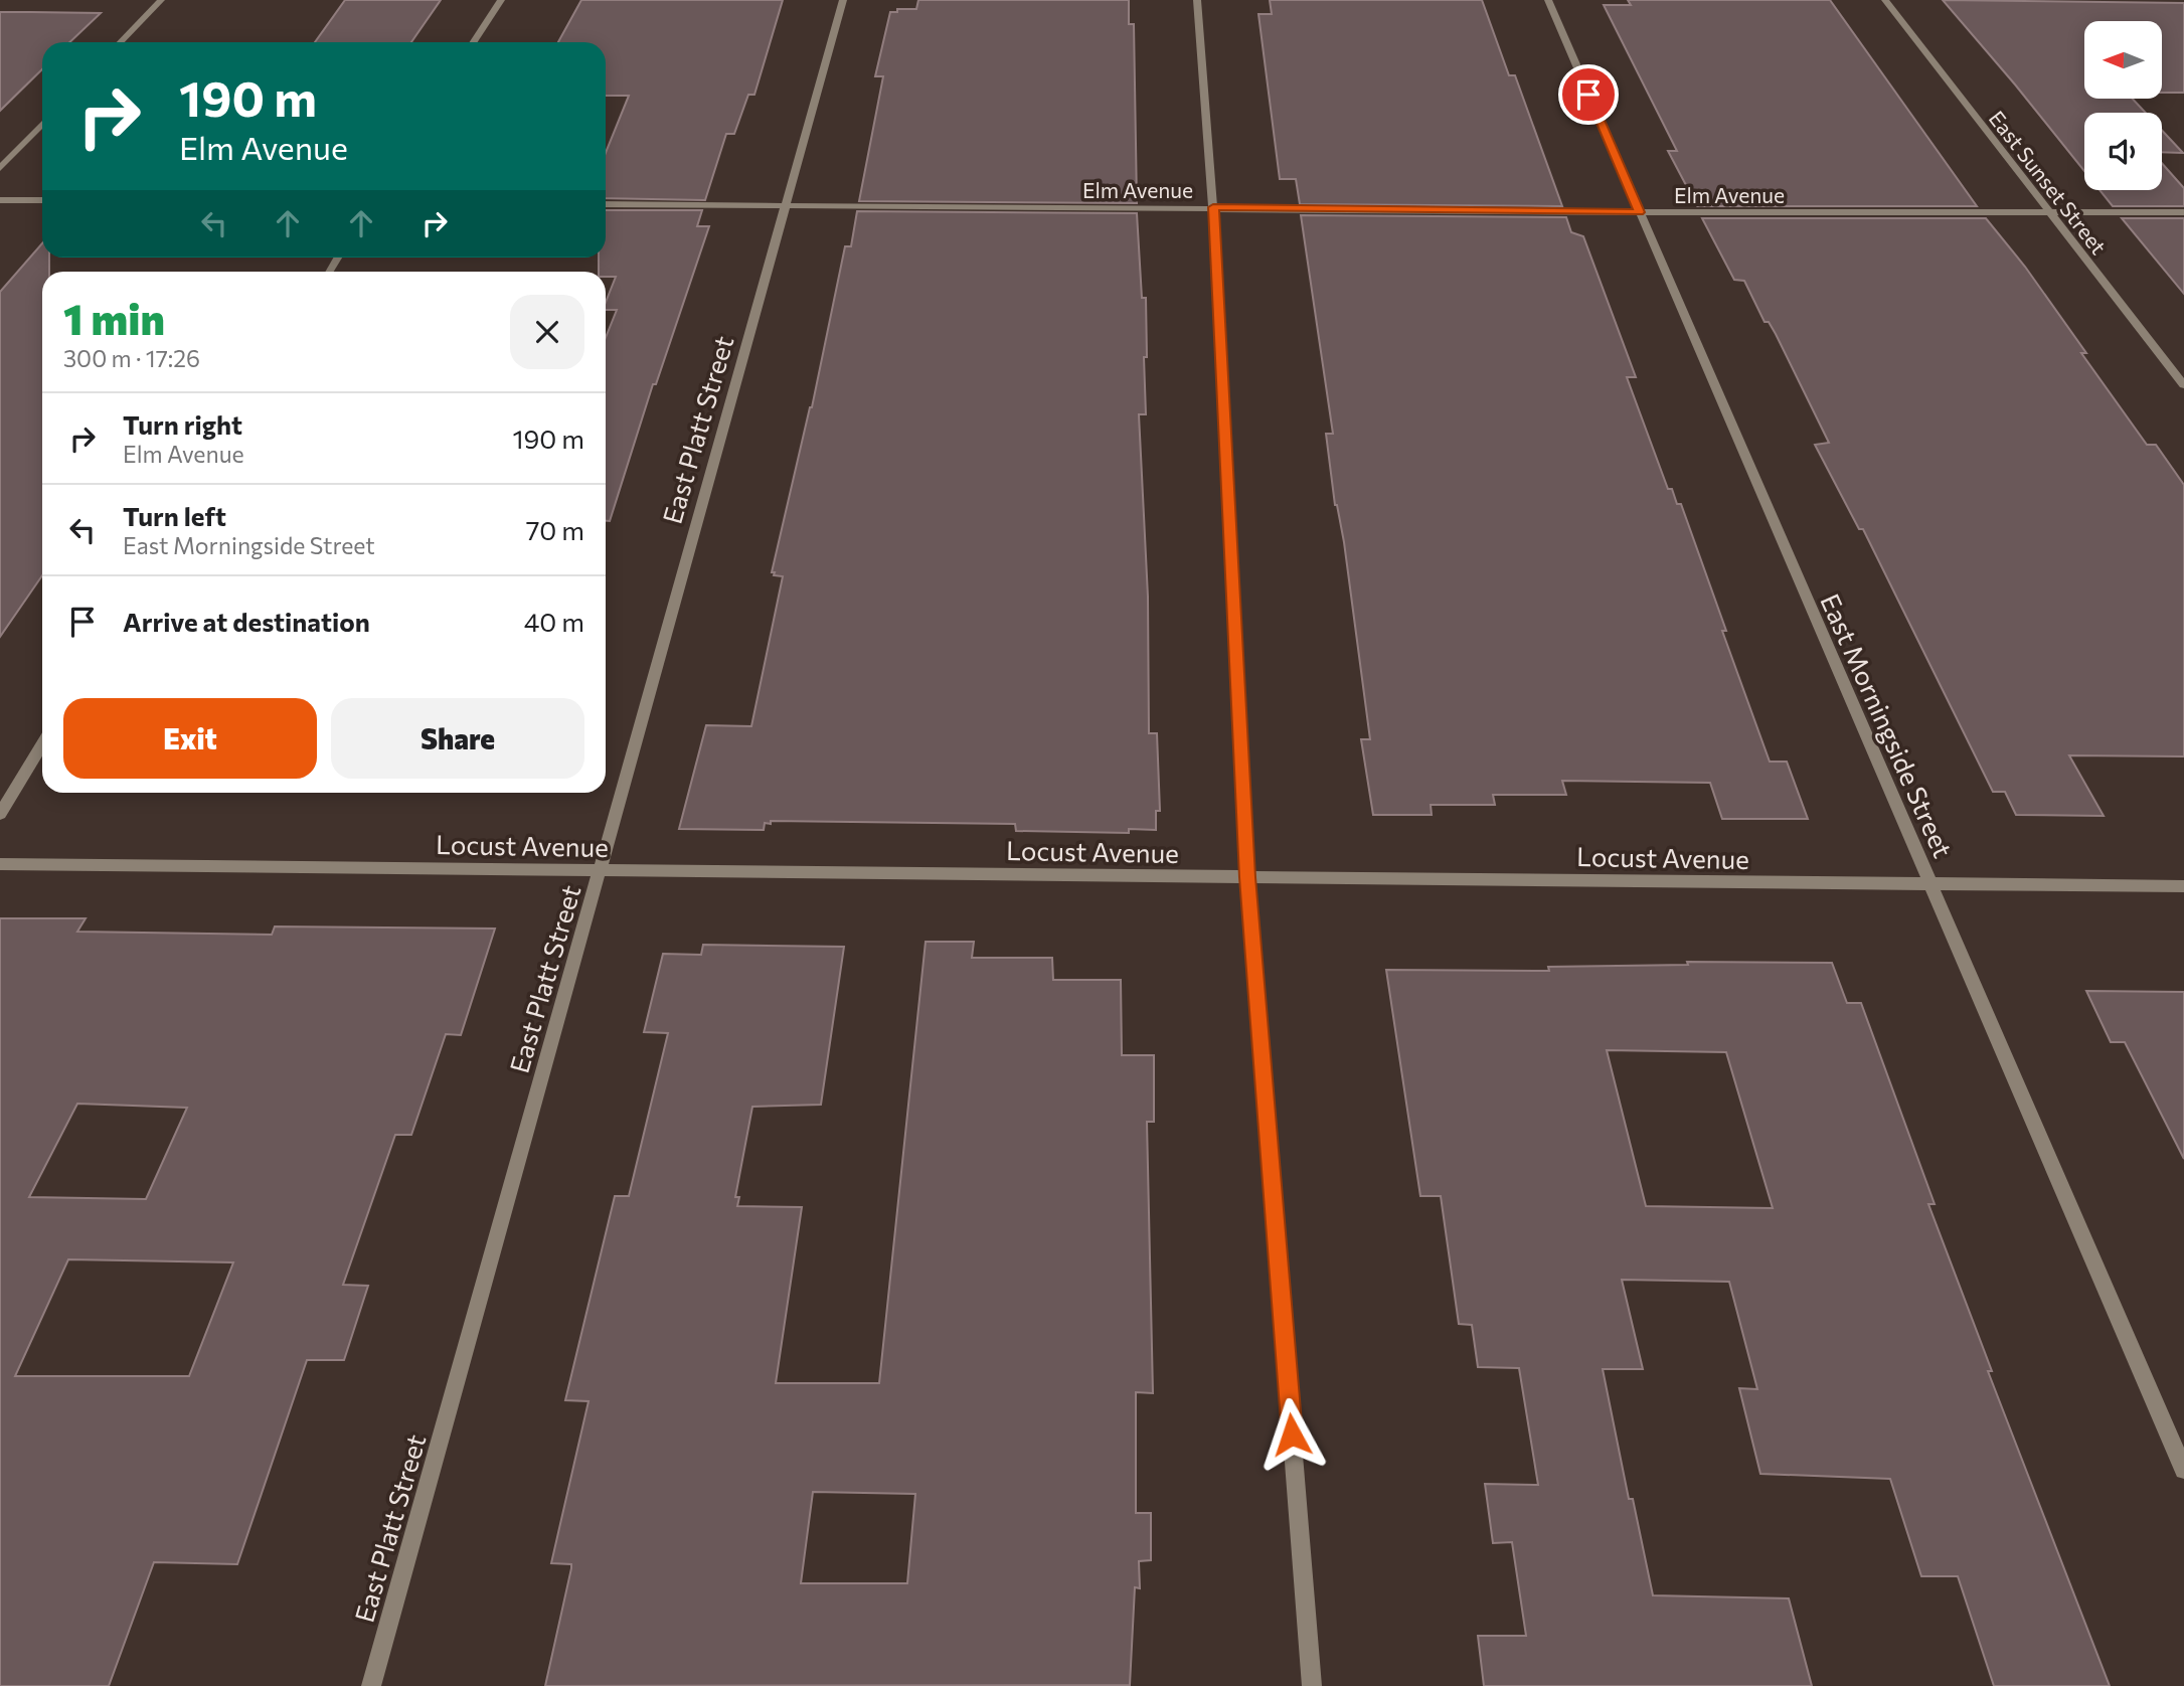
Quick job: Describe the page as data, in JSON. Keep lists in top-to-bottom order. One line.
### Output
{"streets":{"street":["East Sunset Street","Elm Avenue","East Platt Street","East Morningside Street","Locust Avenue"]},"crossings":[["East Sunset Street","Elm Avenue"],["Elm Avenue","East Platt Street"],["Elm Avenue","East Morningside Street"],["East Platt Street","Locust Avenue"],["East Morningside Street","Locust Avenue"]],"north":"left","page":{"turn":["190 m","Elm Avenue"],"heading":["1 min","300 m · 17:26"],"list":[{"name":"Turn right","note":"Elm Avenue","value":"190 m"},{"name":"Turn left","note":"East Morningside Street","value":"70 m"},{"name":"Arrive at destination","value":"40 m"}],"buttons":["Exit","Share"]}}
